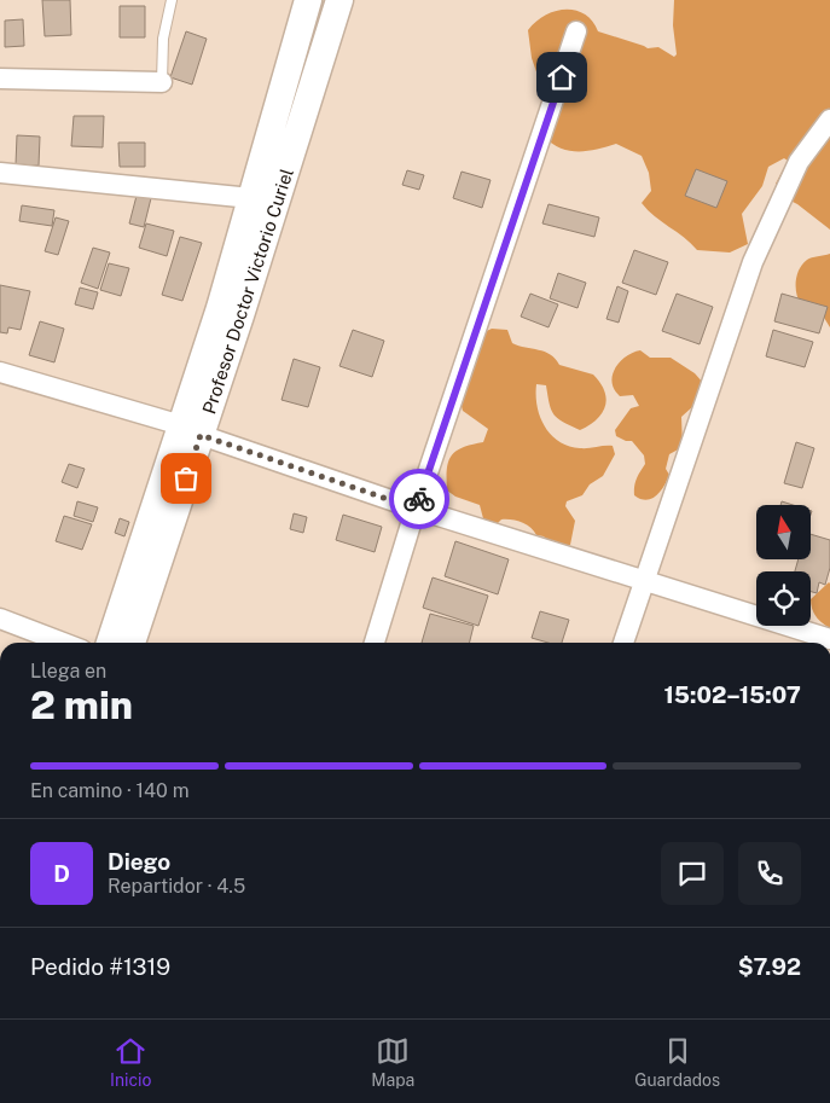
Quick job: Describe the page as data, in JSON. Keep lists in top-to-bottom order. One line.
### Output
{"streets":{"main road":["Profesor Doctor Victorio Curiel"]},"north":"top","page":{"heading":["2 min","Llega en","15:02–15:07"],"panel":["Diego","Repartidor · 4.5","Pedido #1319","$7.92"],"bar":"En camino · 140 m","round":"D","tabs":["Inicio","Mapa","Guardados"]}}
